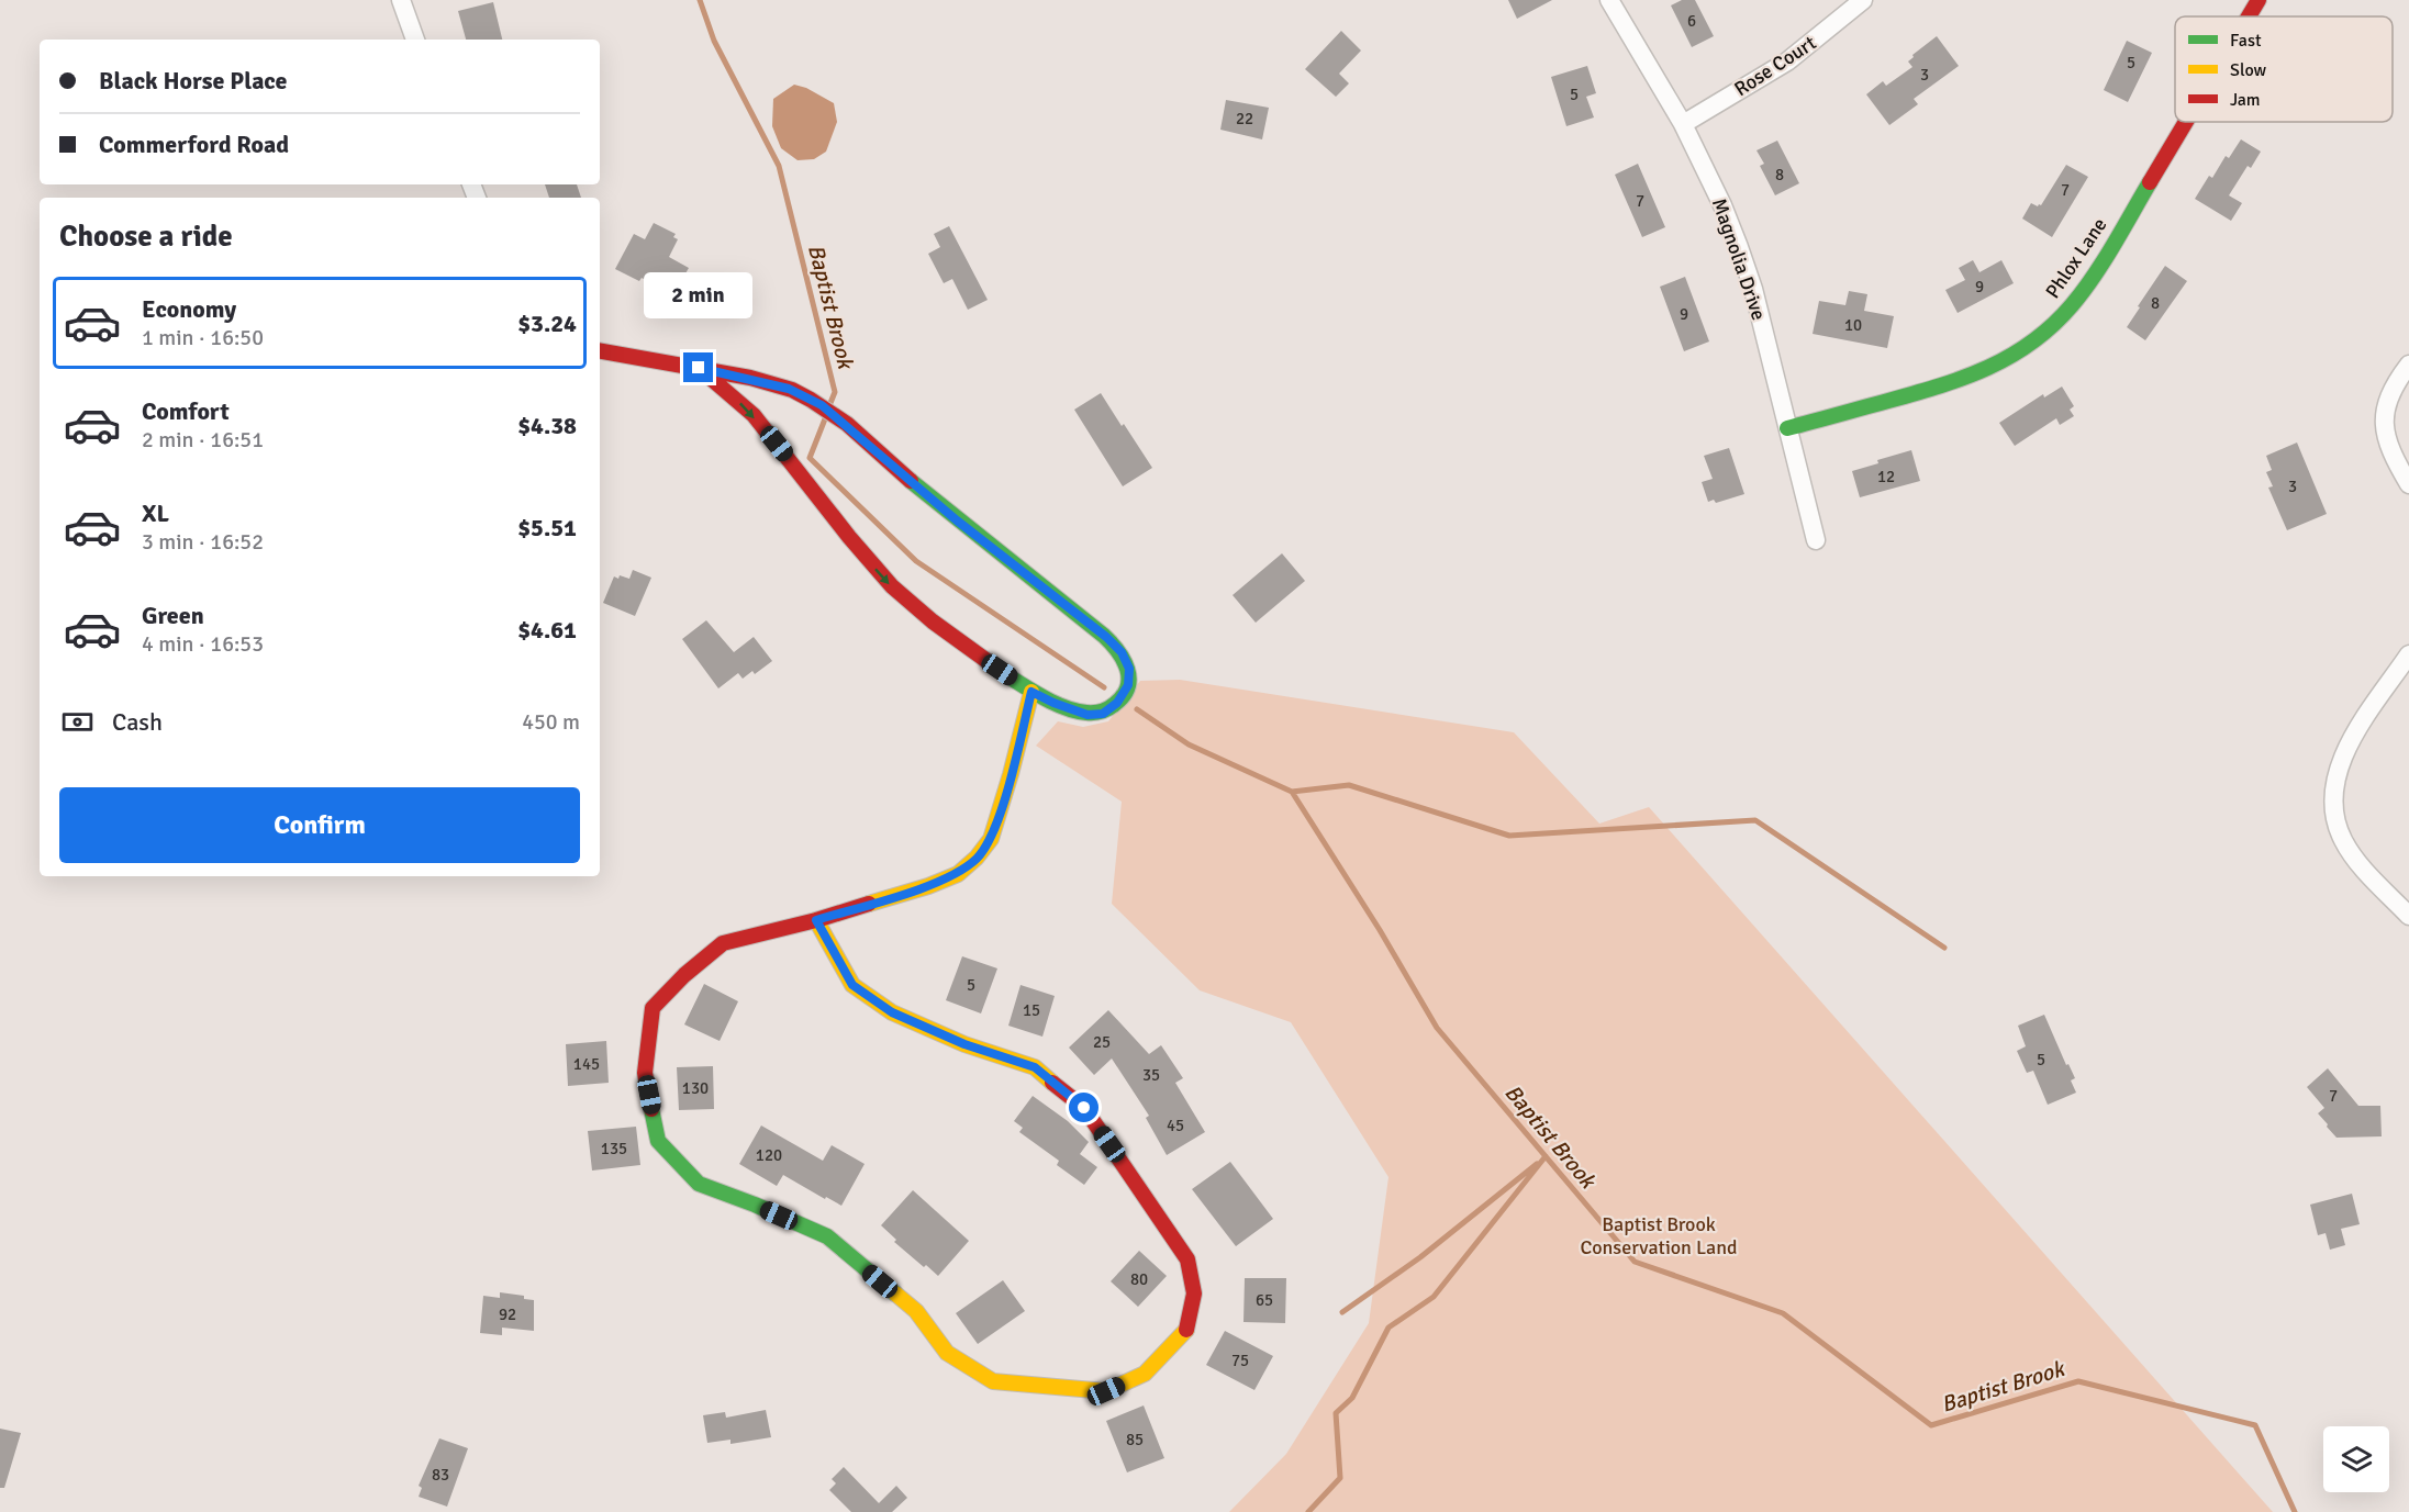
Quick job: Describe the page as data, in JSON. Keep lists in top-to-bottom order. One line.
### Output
{"streets":{"street":["Rose Court","Phlox Lane","Magnolia Drive"]},"crossings":[["Rose Court","Magnolia Drive"],["Phlox Lane","Magnolia Drive"]],"water":["Baptist Brook"],"parks":["Baptist Brook Conservation Land"],"house_numbers":["6","5","3","5","22","8","7","7","9","8","9","10","12","3","5","15","25","5","145","35","130","7","45","135","120","80","65","92","75","85","83"],"legend":["Fast","Slow","Jam"],"page":{"banner":["Black Horse Place","Commerford Road"],"heading":"Choose a ride","bubble":"2 min","list":[{"name":"Economy","note":"1 min · 16:50","value":"$3.24"},{"name":"Comfort","note":"2 min · 16:51","value":"$4.38"},{"name":"XL","note":"3 min · 16:52","value":"$5.51"},{"name":"Green","note":"4 min · 16:53","value":"$4.61"}],"pay":["Cash","450 m"],"buttons":"Confirm"}}
